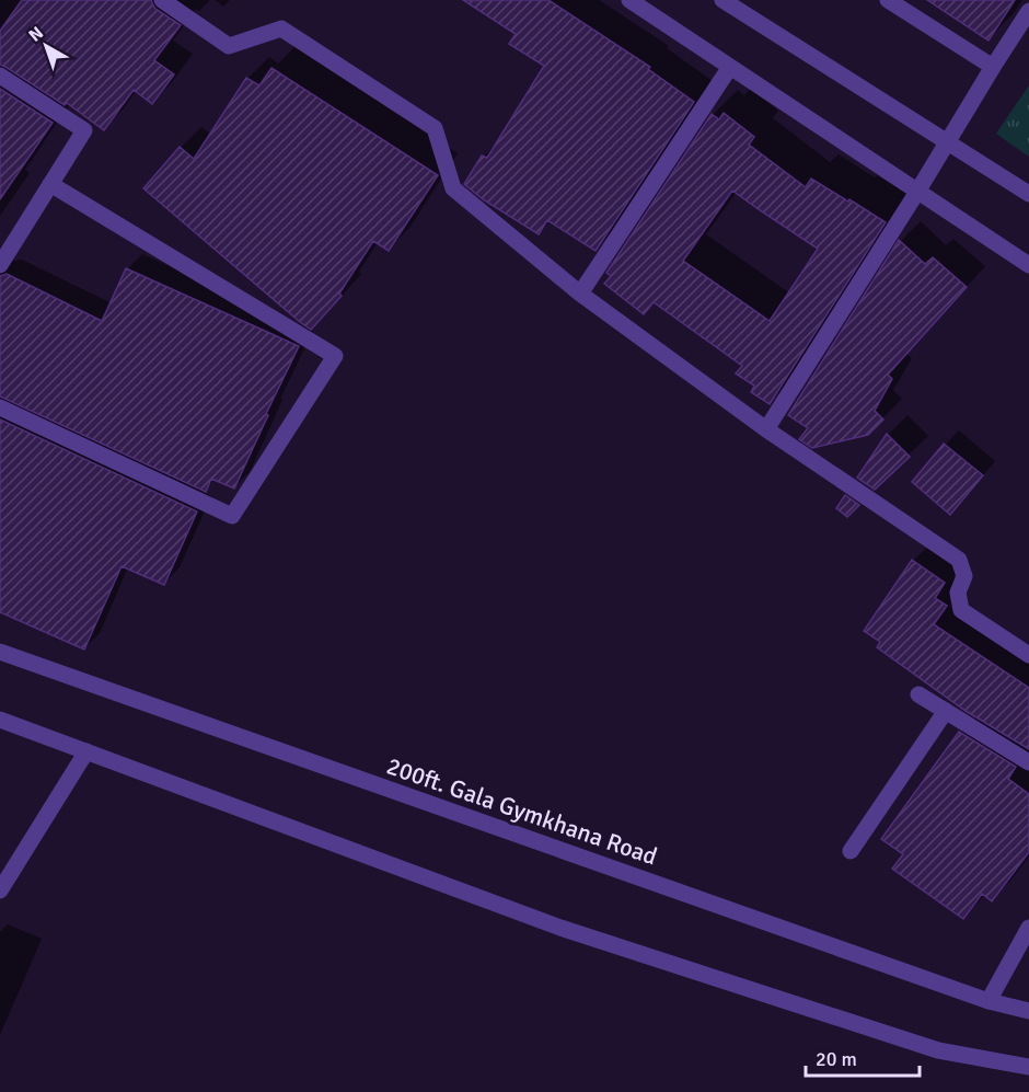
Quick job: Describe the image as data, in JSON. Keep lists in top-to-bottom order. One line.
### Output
{"streets":{"street":["200ft. Gala Gymkhana Road"]},"scale_bar":"20 m","north":"top left"}
